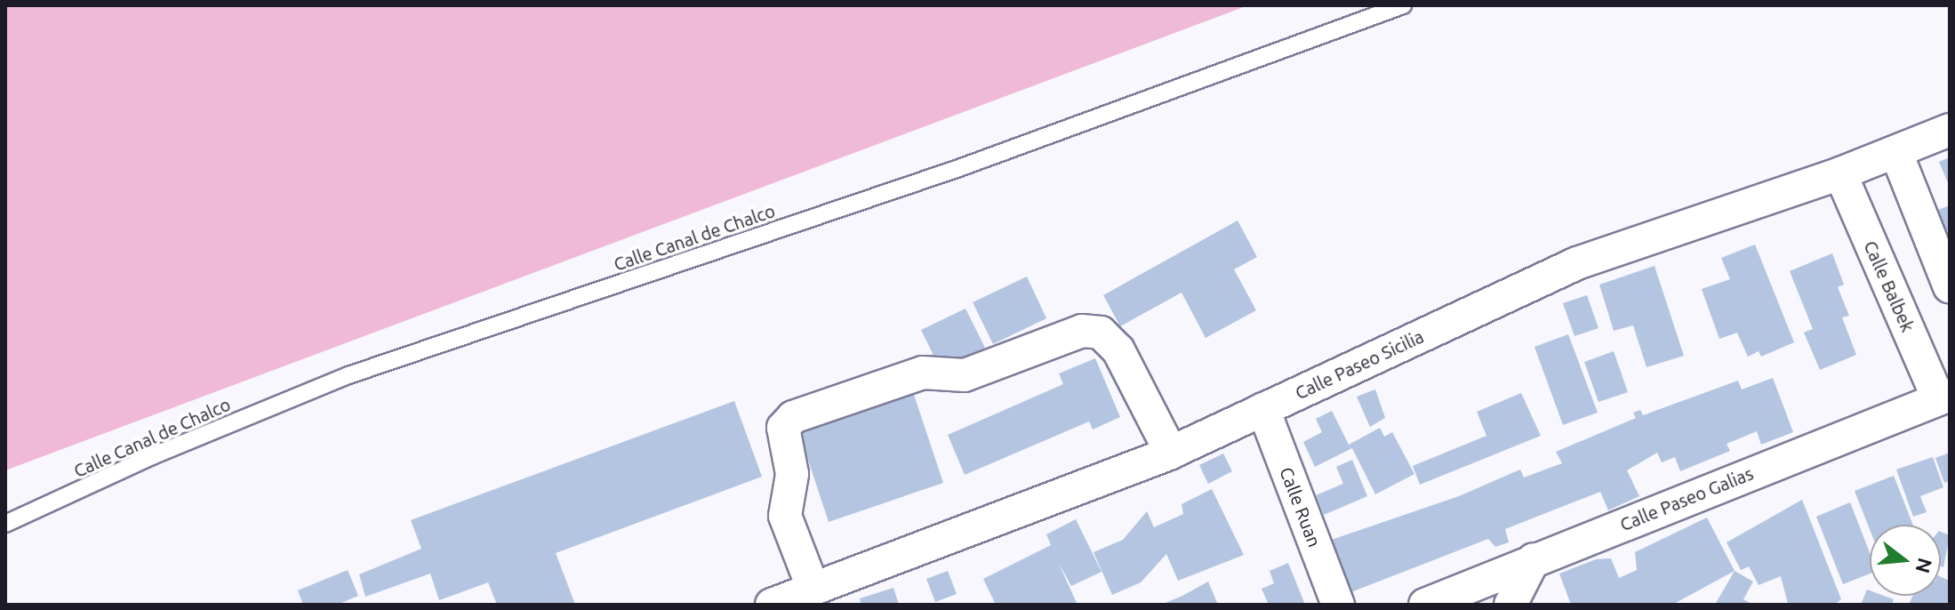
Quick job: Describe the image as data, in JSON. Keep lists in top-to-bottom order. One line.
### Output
{"streets":{"street":["Calle Balbek","Calle Paseo Sicilia","Calle Paseo Galias","Calle Ruan"],"lane":["Calle Canal de Chalco"]},"crossings":[["Calle Balbek","Calle Paseo Sicilia"],["Calle Balbek","Calle Paseo Galias"],["Calle Paseo Sicilia","Calle Ruan"]],"north":"right"}
